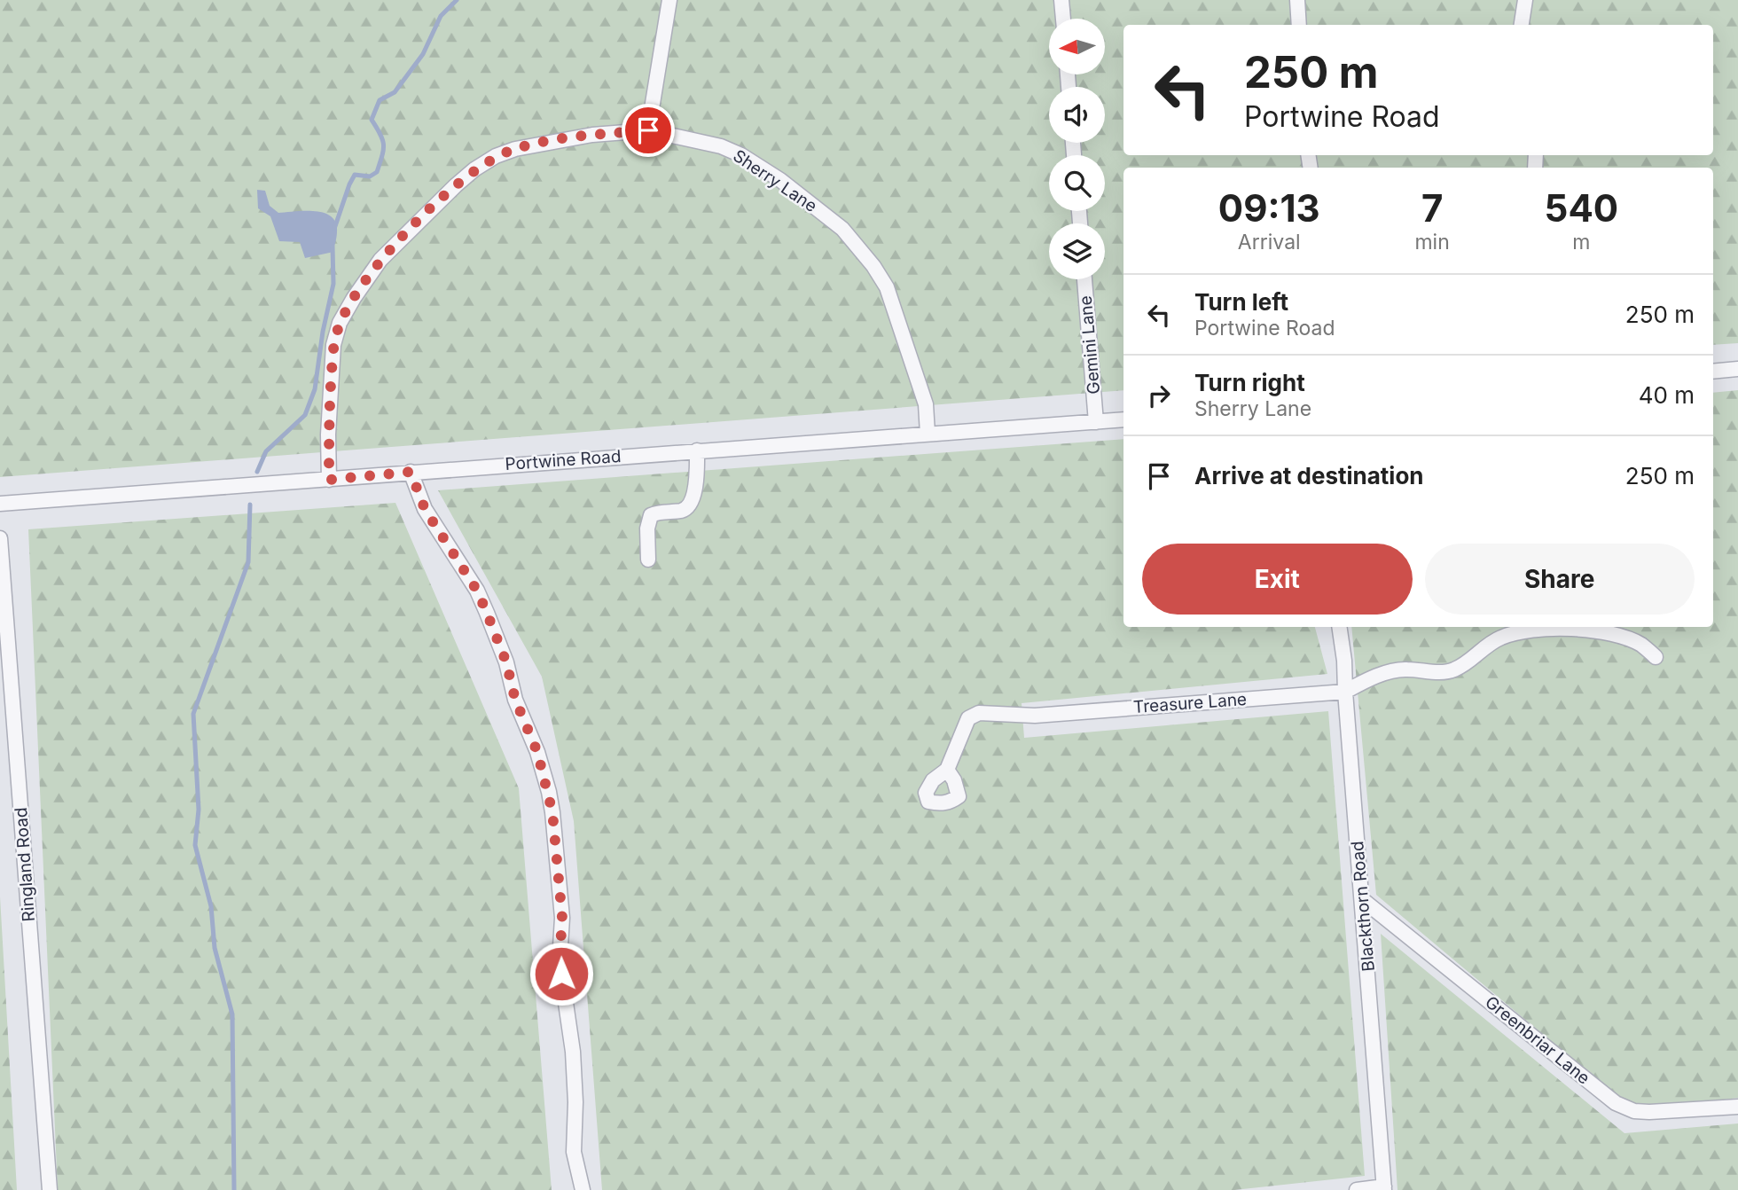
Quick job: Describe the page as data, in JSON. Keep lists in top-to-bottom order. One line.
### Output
{"streets":{"street":["Sherry Lane","Gemini Lane","Portwine Road","Treasure Lane","Ringland Road","Blackthorn Road","Greenbriar Lane"]},"crossings":[["Sherry Lane","Portwine Road"],["Gemini Lane","Portwine Road"],["Treasure Lane","Blackthorn Road"],["Blackthorn Road","Greenbriar Lane"]],"north":"left","page":{"turn":["250 m","Portwine Road"],"eta":["09:13","Arrival","7","min","540","m"],"list":[{"name":"Turn left","note":"Portwine Road","value":"250 m"},{"name":"Turn right","note":"Sherry Lane","value":"40 m"},{"name":"Arrive at destination","value":"250 m"}],"buttons":["Exit","Share"]}}
